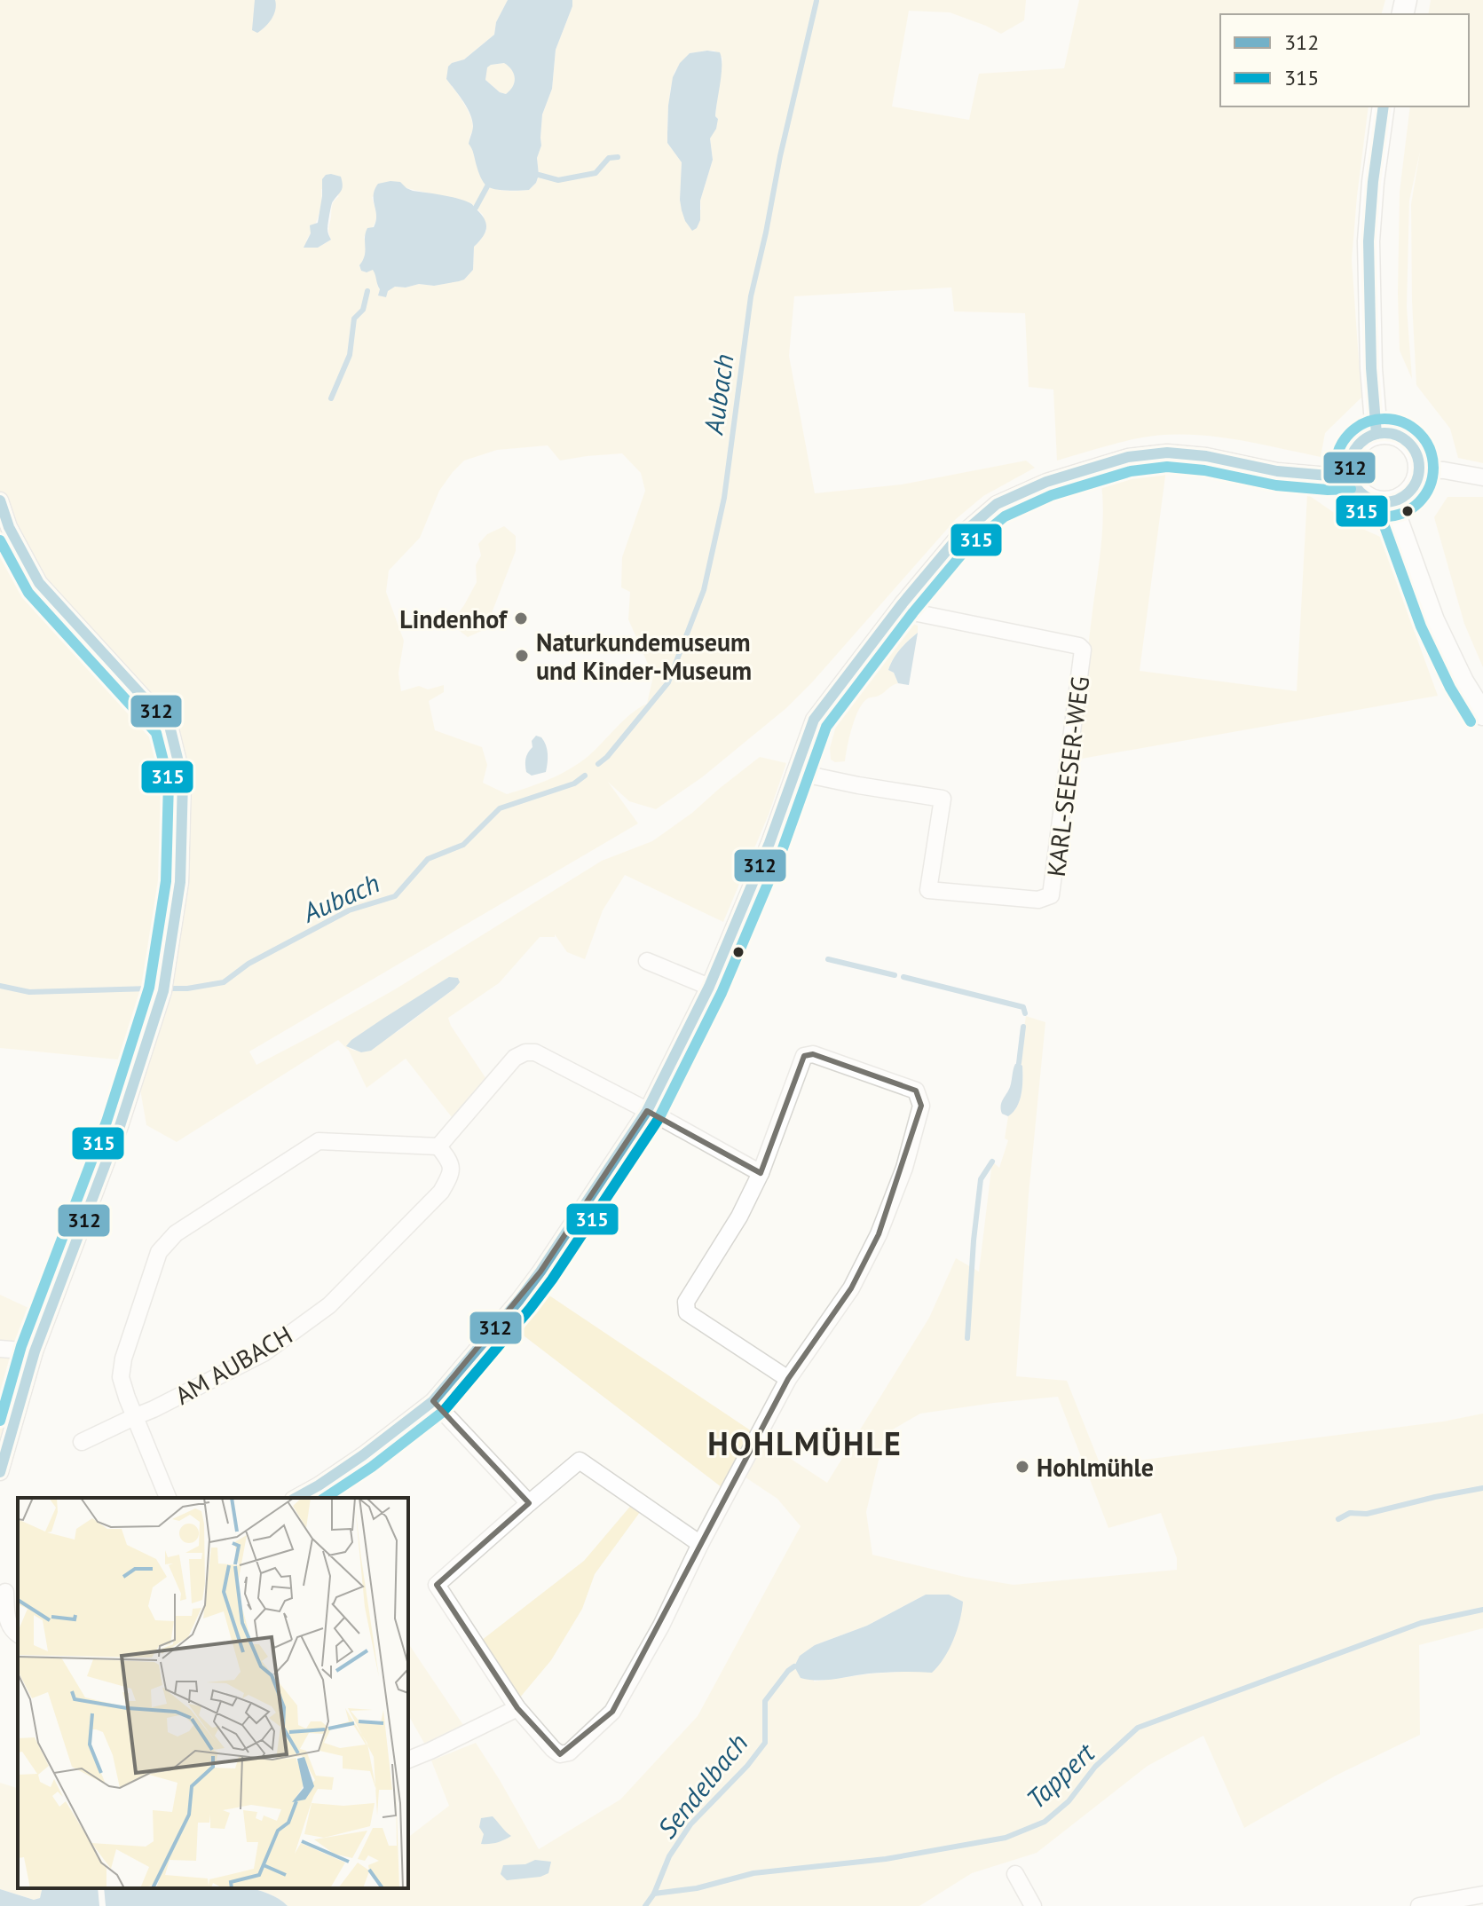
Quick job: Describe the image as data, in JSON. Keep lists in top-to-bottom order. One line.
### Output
{"streets":{"street":["KARL-SEESER-WEG","AM AUBACH"]},"districts":["HOHLMÜHLE"],"water":["Aubach","Tappert","Sendelbach"],"places":["Lindenhof","Naturkundemuseum und Kinder-Museum","Hohlmühle"],"lines":["transit line 312","transit line 315"],"legend":["312","315"]}
